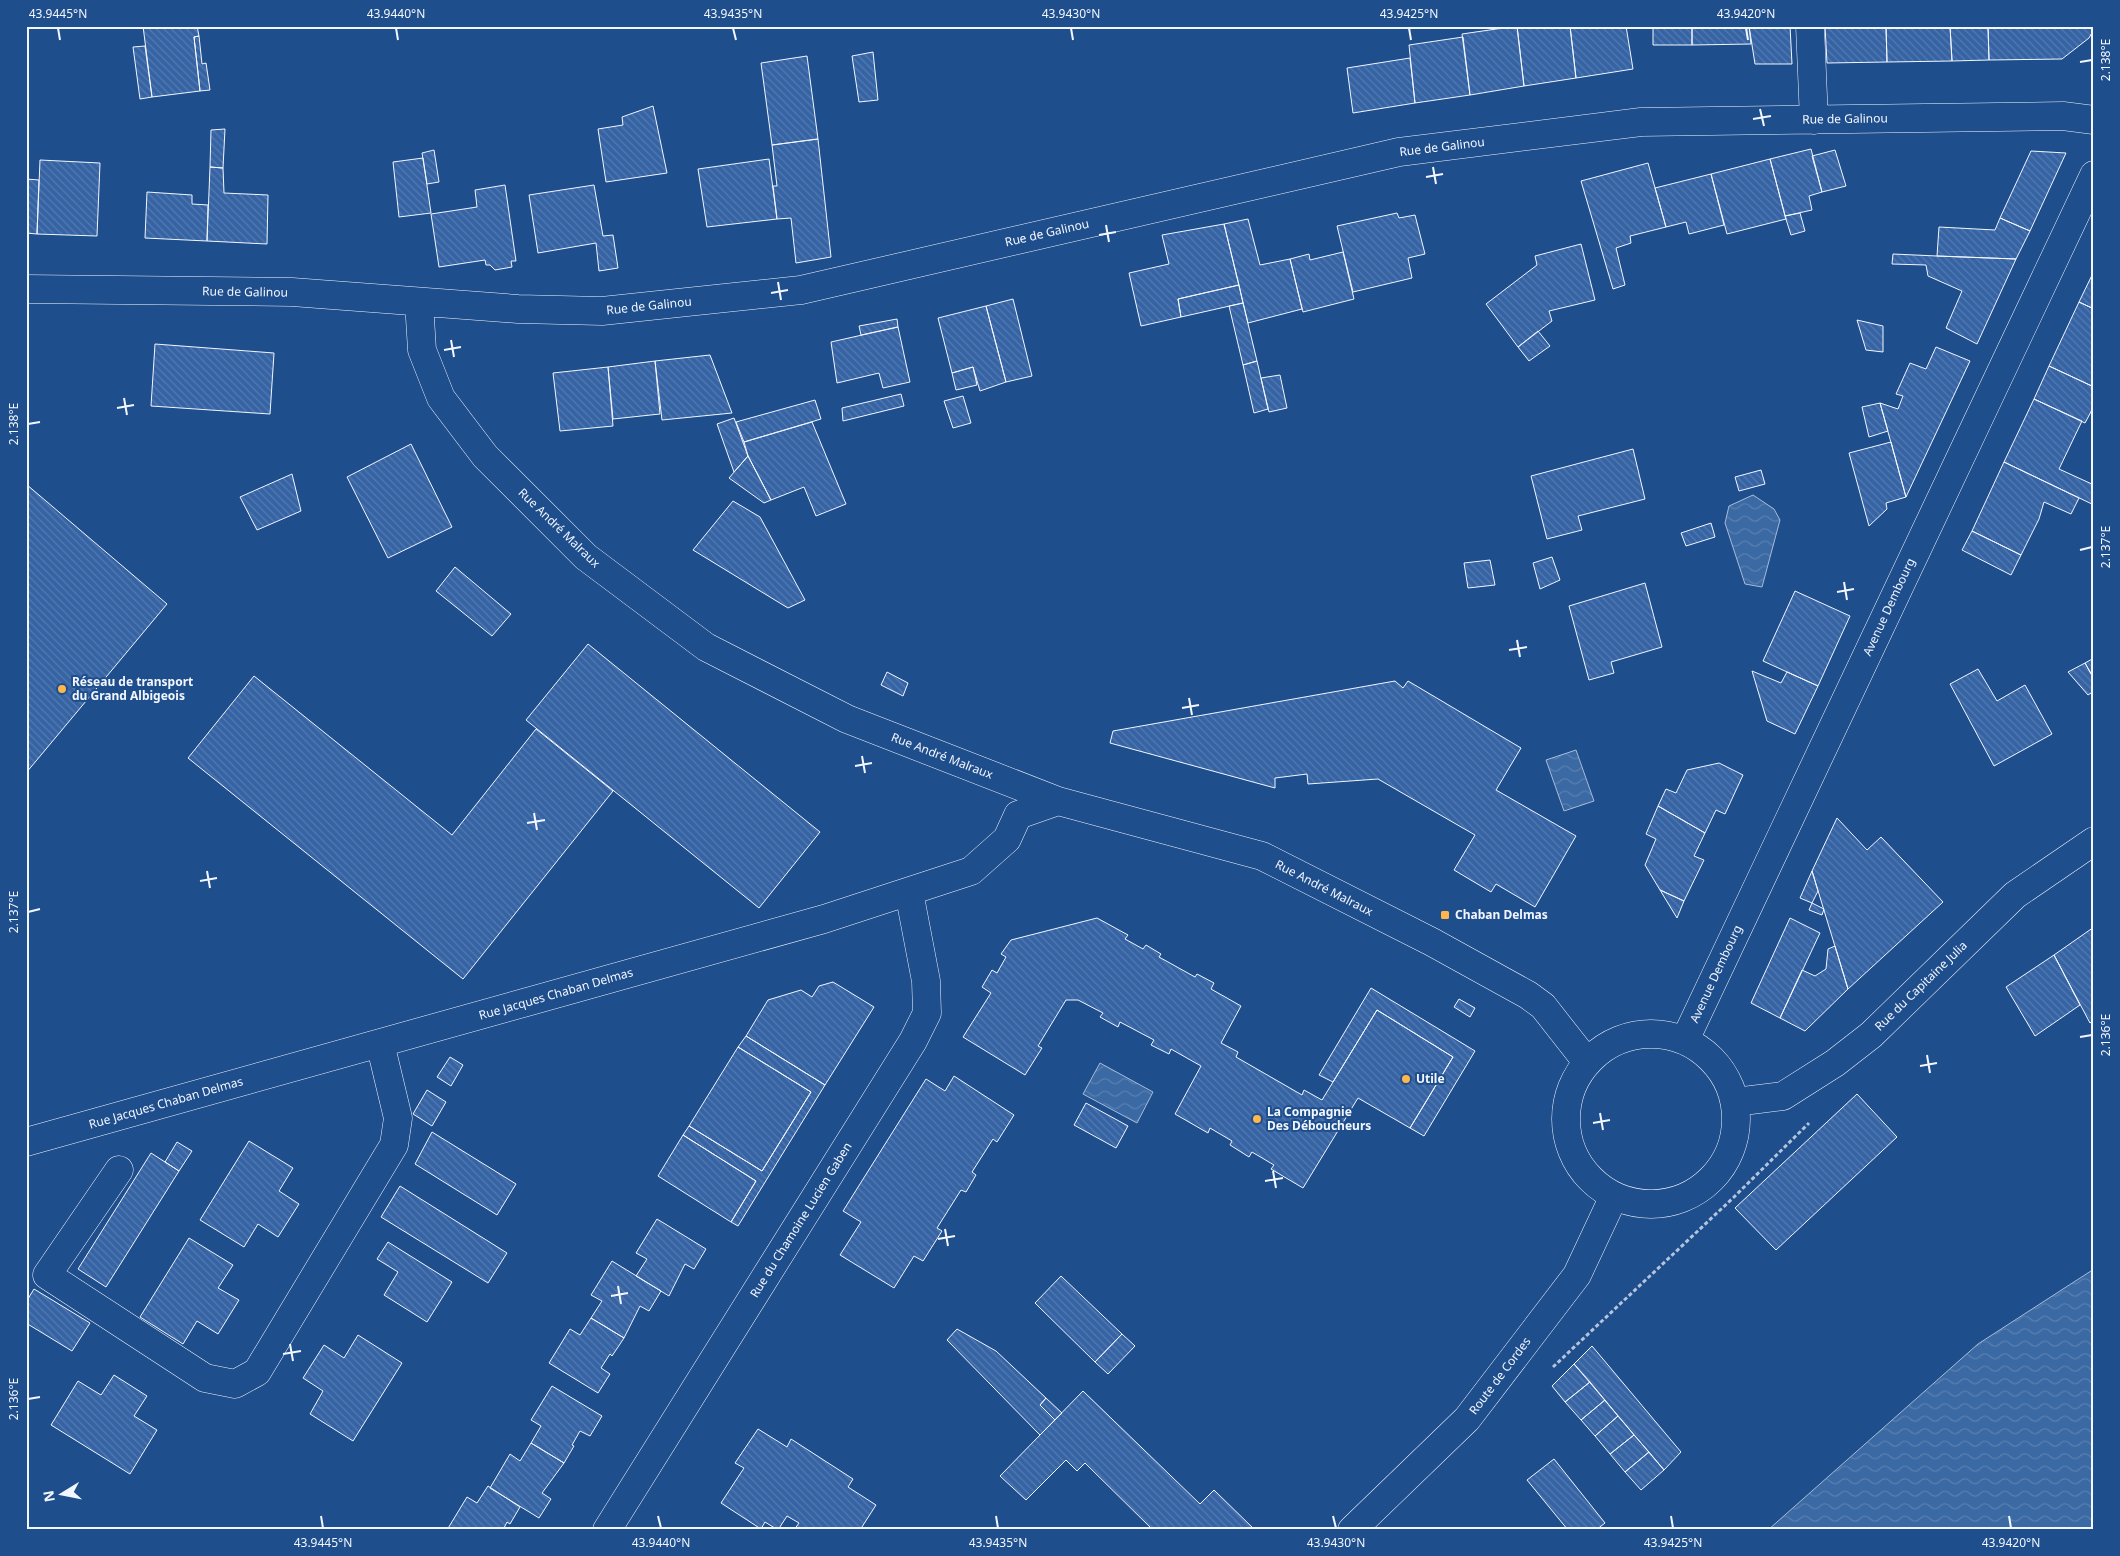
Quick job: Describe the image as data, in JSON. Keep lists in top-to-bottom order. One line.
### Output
{"streets":{"street":["Rue de Galinou","Rue André Malraux","Avenue Dembourg","Rue du Capitaine Julia","Rue Jacques Chaban Delmas","Rue du Chamoine Lucien Gaben","Route de Cordes"]},"crossings":[["Rue de Galinou","Rue André Malraux"],["Rue André Malraux","Avenue Dembourg"],["Rue André Malraux","Rue du Capitaine Julia"],["Rue André Malraux","Rue Jacques Chaban Delmas"],["Rue André Malraux","Route de Cordes"],["Avenue Dembourg","Rue du Capitaine Julia"],["Avenue Dembourg","Route de Cordes"],["Rue du Capitaine Julia","Route de Cordes"],["Rue Jacques Chaban Delmas","Rue du Chamoine Lucien Gaben"]],"places":{"other":["Réseau de transport du Grand Albigeois","Utile","La Compagnie Des Déboucheurs"],"transit":["Chaban Delmas"]},"north":"left","coordinates":["43.9445°N","43.9440°N","43.9435°N","43.9430°N","43.9425°N","43.9420°N","2.138°E","2.137°E","2.136°E"]}
